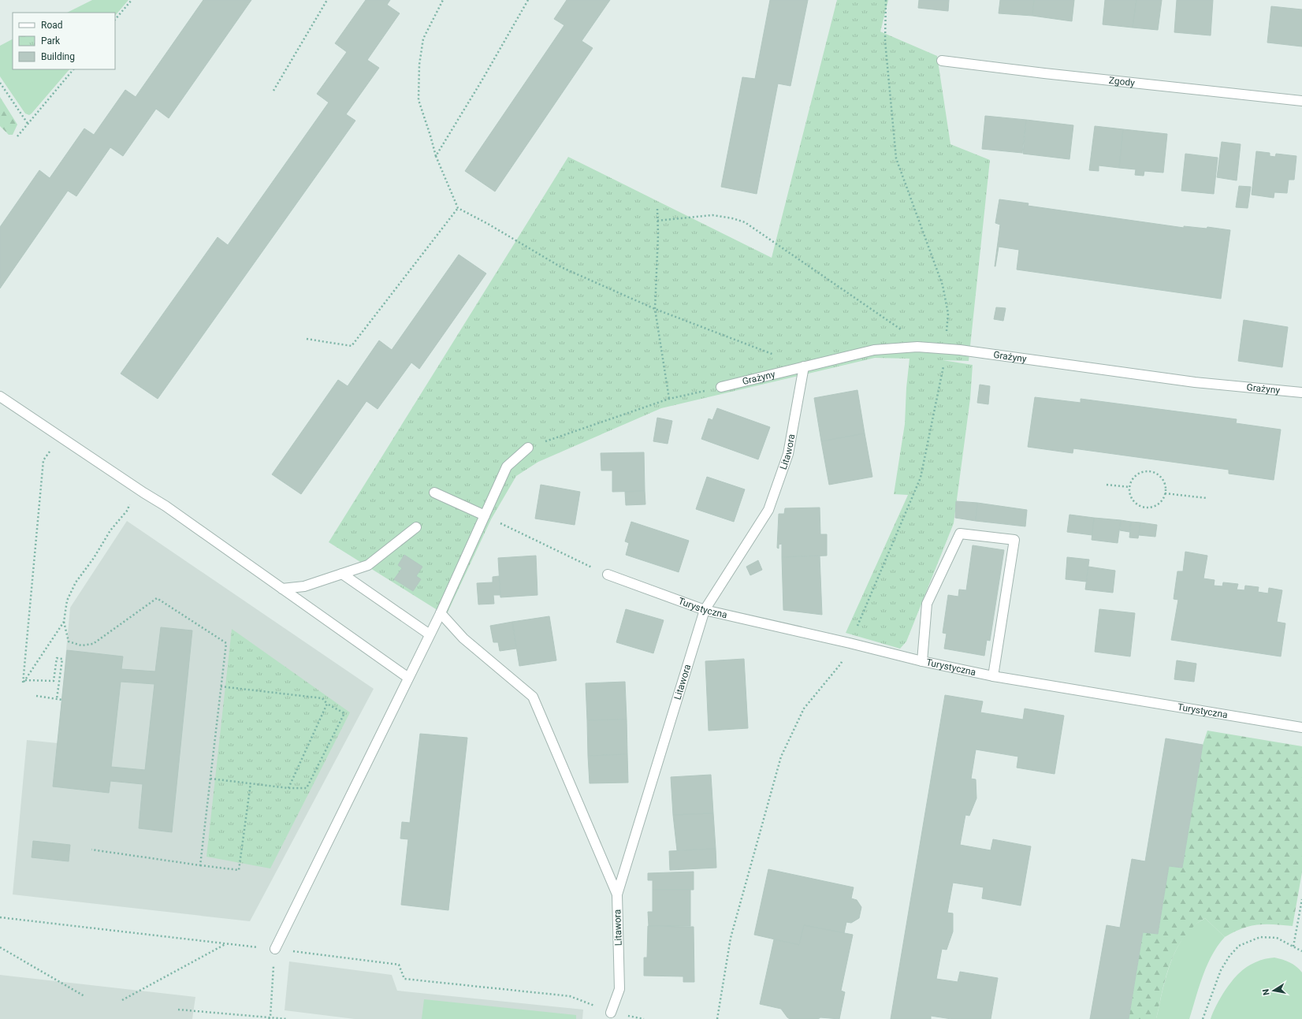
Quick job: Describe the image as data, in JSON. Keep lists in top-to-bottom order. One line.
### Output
{"streets":{"street":["Zgody","Grażyny","Litawora","Turystyczna"]},"crossings":[["Grażyny","Litawora"],["Litawora","Turystyczna"]],"legend":["Road","Park","Building"],"north":"left"}
